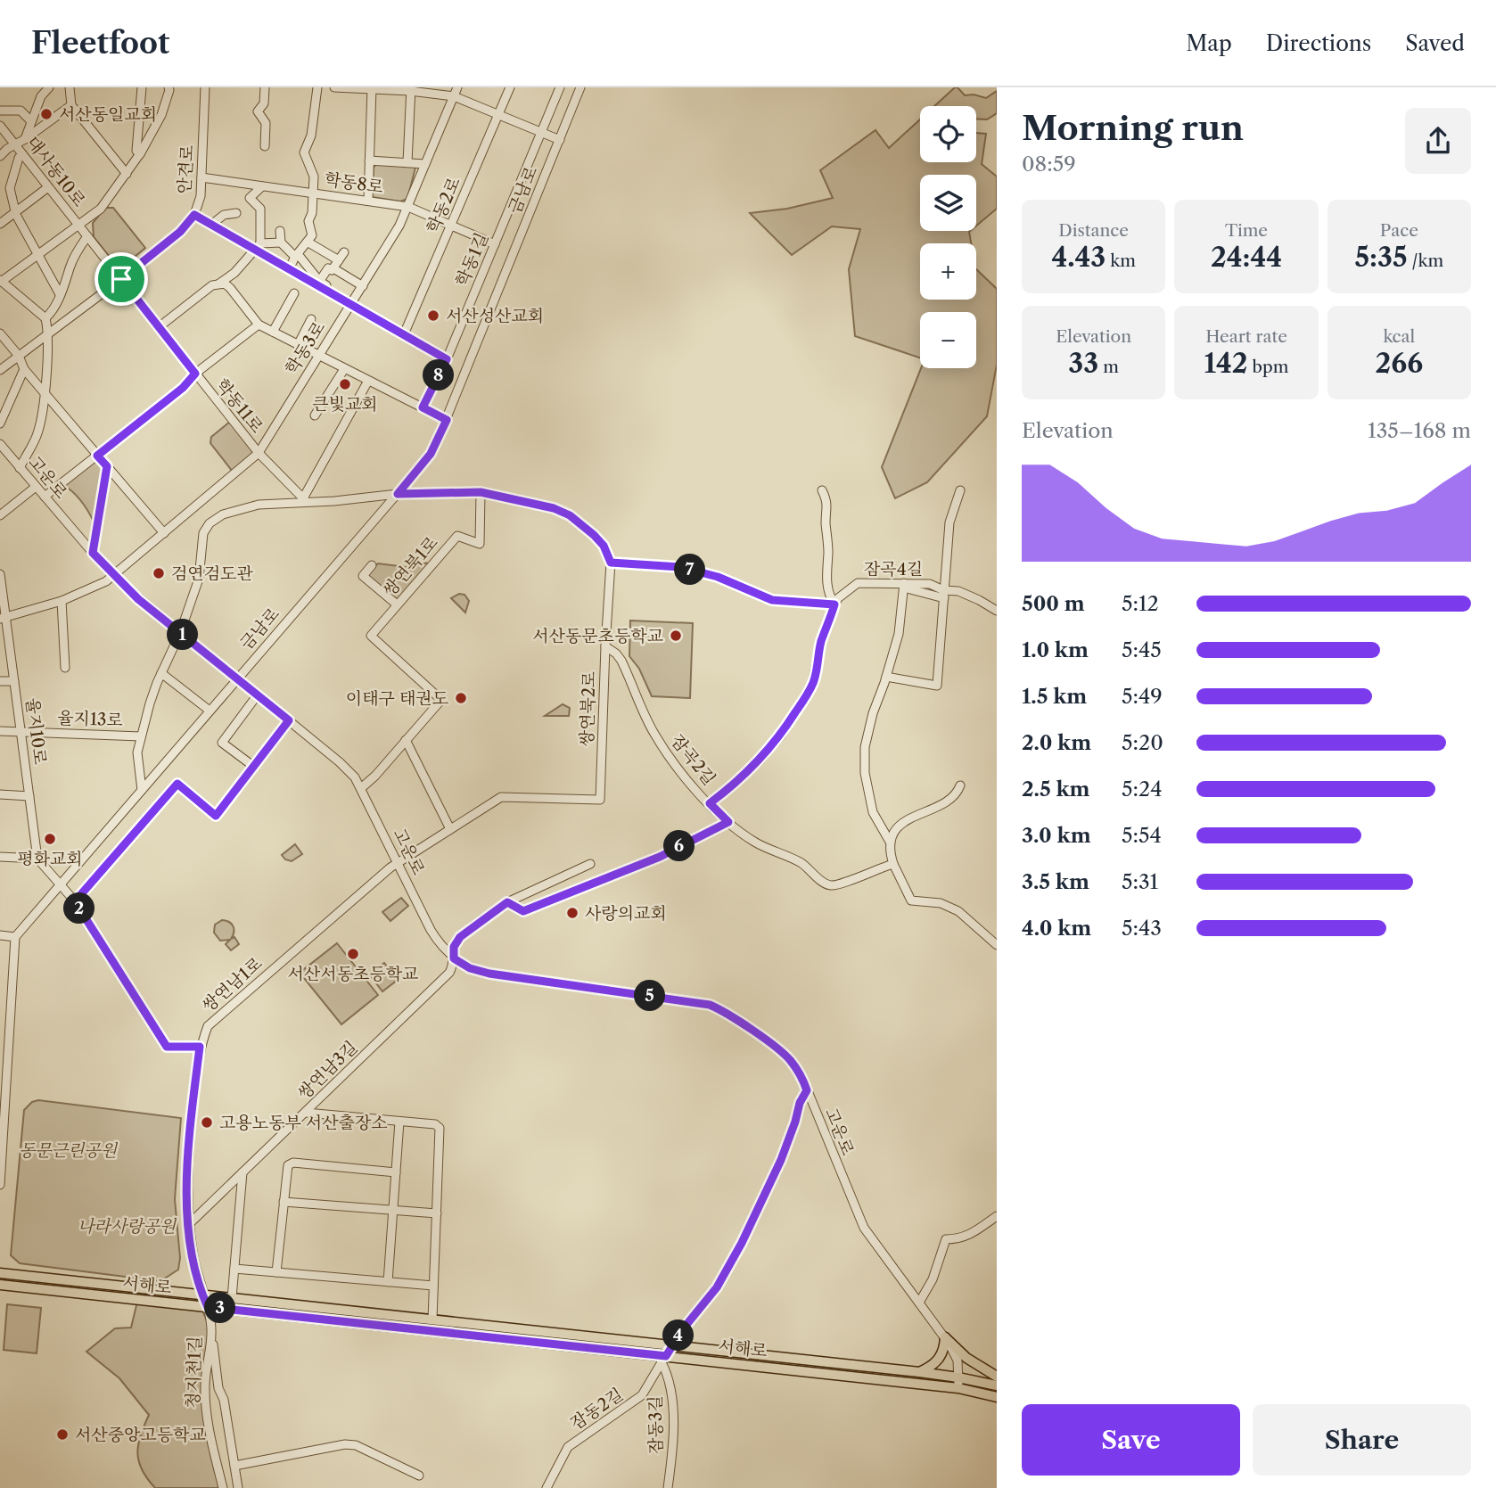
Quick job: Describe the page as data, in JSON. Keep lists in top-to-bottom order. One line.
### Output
{"streets":{"main road":["서해로"],"street":["안견로","대사동10로","학동8로","금남로","학동2로","학동1길","학동3로","학동11로","고운로","쌍연북1로","잠곡4길","쌍연북2로","율지13로","율지10로","잠곡2길","쌍연남1로","쌍연남3길","청지천1길","잠동2길","잠동3길"]},"crossings":[["안견로","대사동10로"],["안견로","학동8로"],["안견로","학동11로"],["대사동10로","학동11로"],["학동8로","학동2로"],["학동8로","학동1길"],["학동8로","학동3로"],["금남로","고운로"],["금남로","율지13로"],["학동3로","학동11로"],["학동3로","고운로"],["학동3로","율지10로"],["고운로","쌍연남1로"],["고운로","쌍연남3길"],["고운로","서해로"],["고운로","잠동2길"],["쌍연북2로","잠곡2길"],["쌍연북2로","쌍연남1로"],["율지13로","율지10로"],["쌍연남1로","쌍연남3길"],["쌍연남1로","서해로"],["쌍연남1로","청지천1길"],["서해로","청지천1길"],["서해로","잠동2길"],["서해로","잠동3길"],["잠동2길","잠동3길"]],"parks":["동문근린공원","나라사랑공원"],"places":["서산동일교회","서산성산교회","큰빛교회","검연검도관","서산동문초등학교","이태구 태권도","평화교회","사랑의교회","서산서동초등학교","고용노동부 서산출장소","서산중앙고등학교"],"page":{"header":"Fleetfoot","nav":["Map","Directions","Saved"],"heading":["Morning run","08:59"],"map_buttons":["+","−"],"stats":[["Distance","4.43 km"],["Time","24:44"],["Pace","5:35 /km"],["Elevation","33 m"],["Heart rate","142 bpm"],["kcal","266"]],"pins":["8","7","1","6","2","5","3","4"],"chart":["Elevation","135–168 m"],"list":[{"name":"500 m","note":"5:12"},{"name":"1.0 km","note":"5:45"},{"name":"1.5 km","note":"5:49"},{"name":"2.0 km","note":"5:20"},{"name":"2.5 km","note":"5:24"},{"name":"3.0 km","note":"5:54"},{"name":"3.5 km","note":"5:31"},{"name":"4.0 km","note":"5:43"}],"buttons":["Save","Share"]}}
